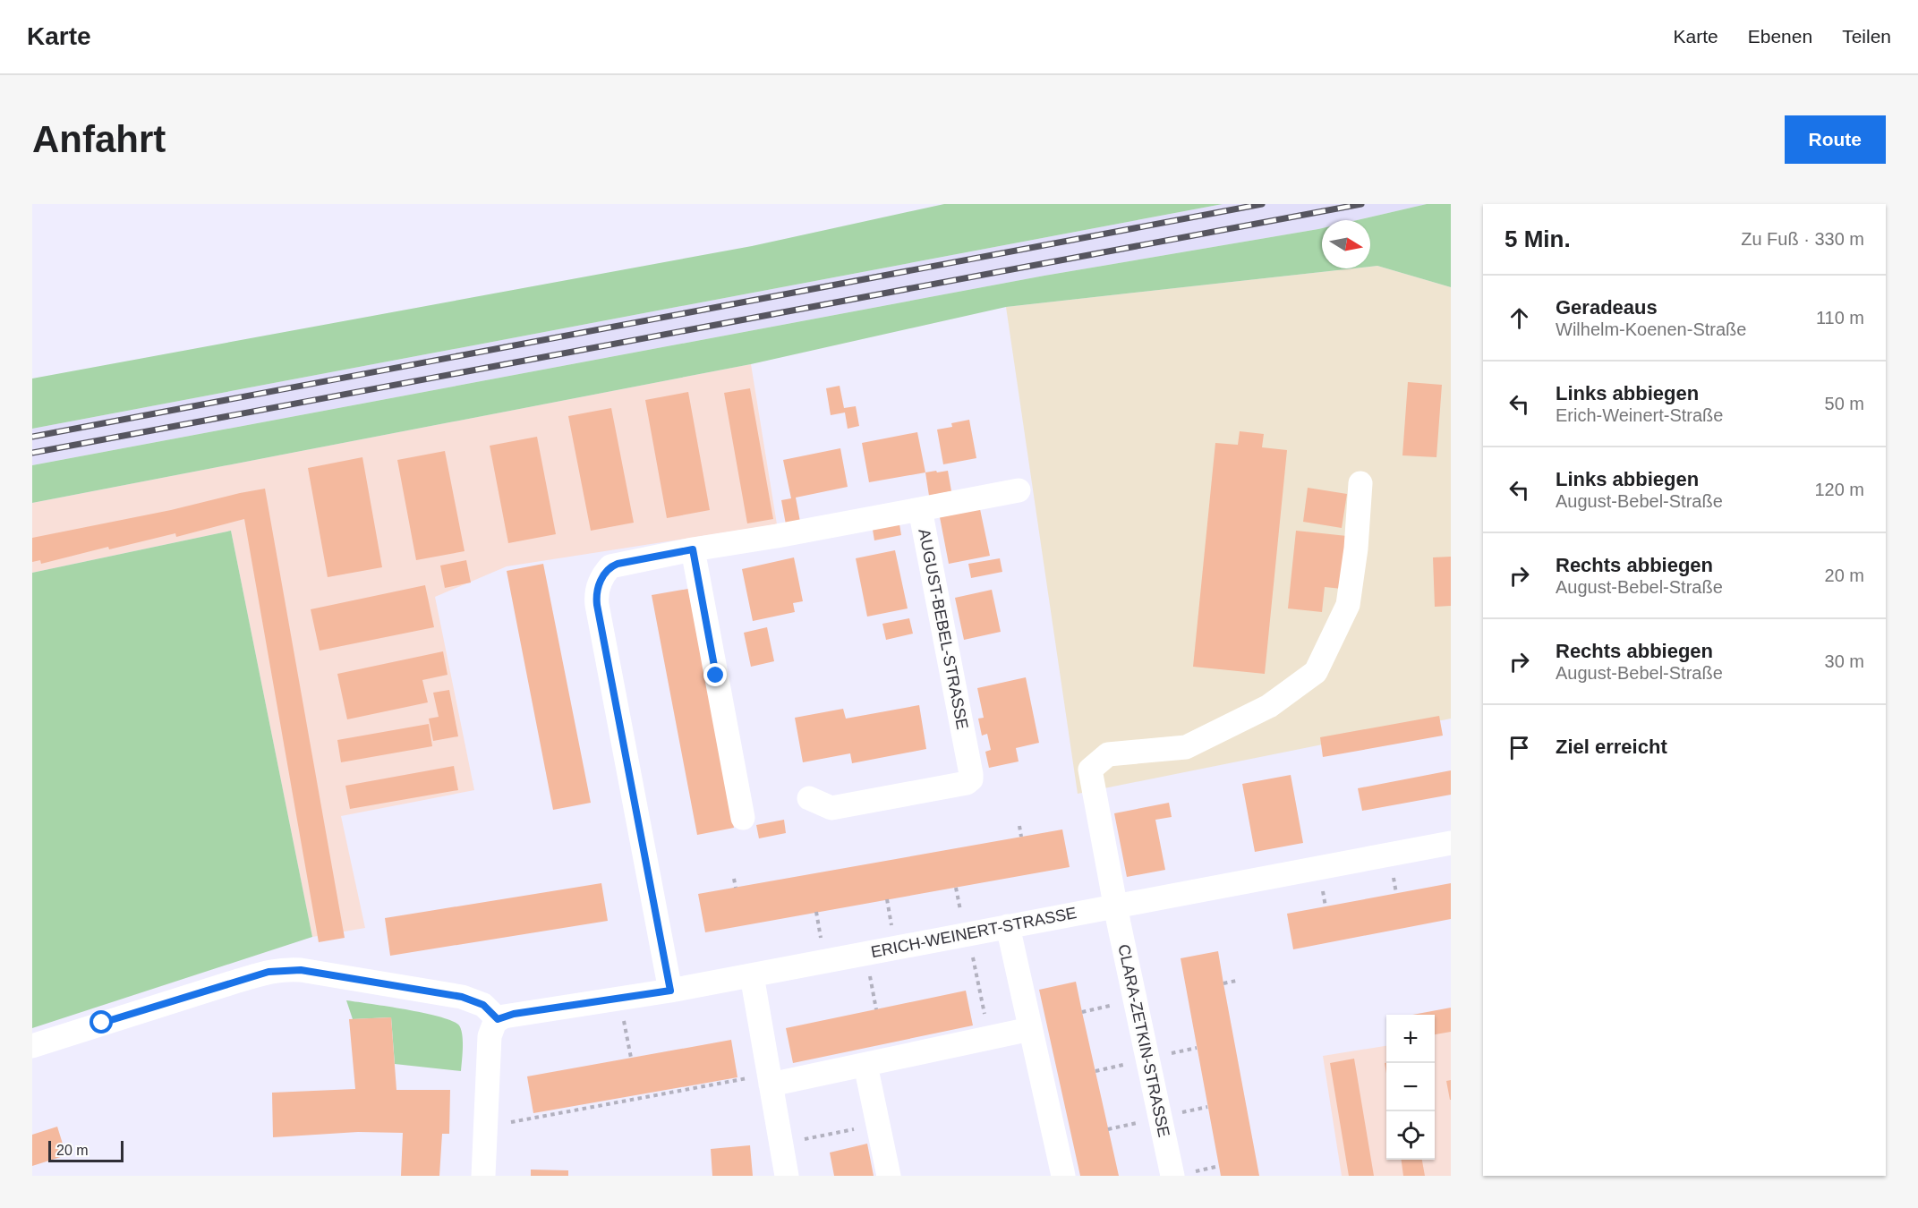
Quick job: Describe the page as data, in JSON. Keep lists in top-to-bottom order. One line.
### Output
{"streets":{"street":["AUGUST-BEBEL-STRASSE","ERICH-WEINERT-STRASSE","CLARA-ZETKIN-STRASSE"]},"crossings":[["AUGUST-BEBEL-STRASSE","ERICH-WEINERT-STRASSE"],["ERICH-WEINERT-STRASSE","CLARA-ZETKIN-STRASSE"]],"scale_bar":"20 m","north":"right","page":{"header":"Karte","nav":["Karte","Ebenen","Teilen"],"buttons":"Route","title":"Anfahrt","heading":["5 Min.","Zu Fuß · 330 m"],"list":[["Geradeaus","Wilhelm-Koenen-Straße","110 m"],["Links abbiegen","Erich-Weinert-Straße","50 m"],["Links abbiegen","August-Bebel-Straße","120 m"],["Rechts abbiegen","August-Bebel-Straße","20 m"],["Rechts abbiegen","August-Bebel-Straße","30 m"],"Ziel erreicht"],"map_buttons":["+","−"],"scale":"20 m"}}
